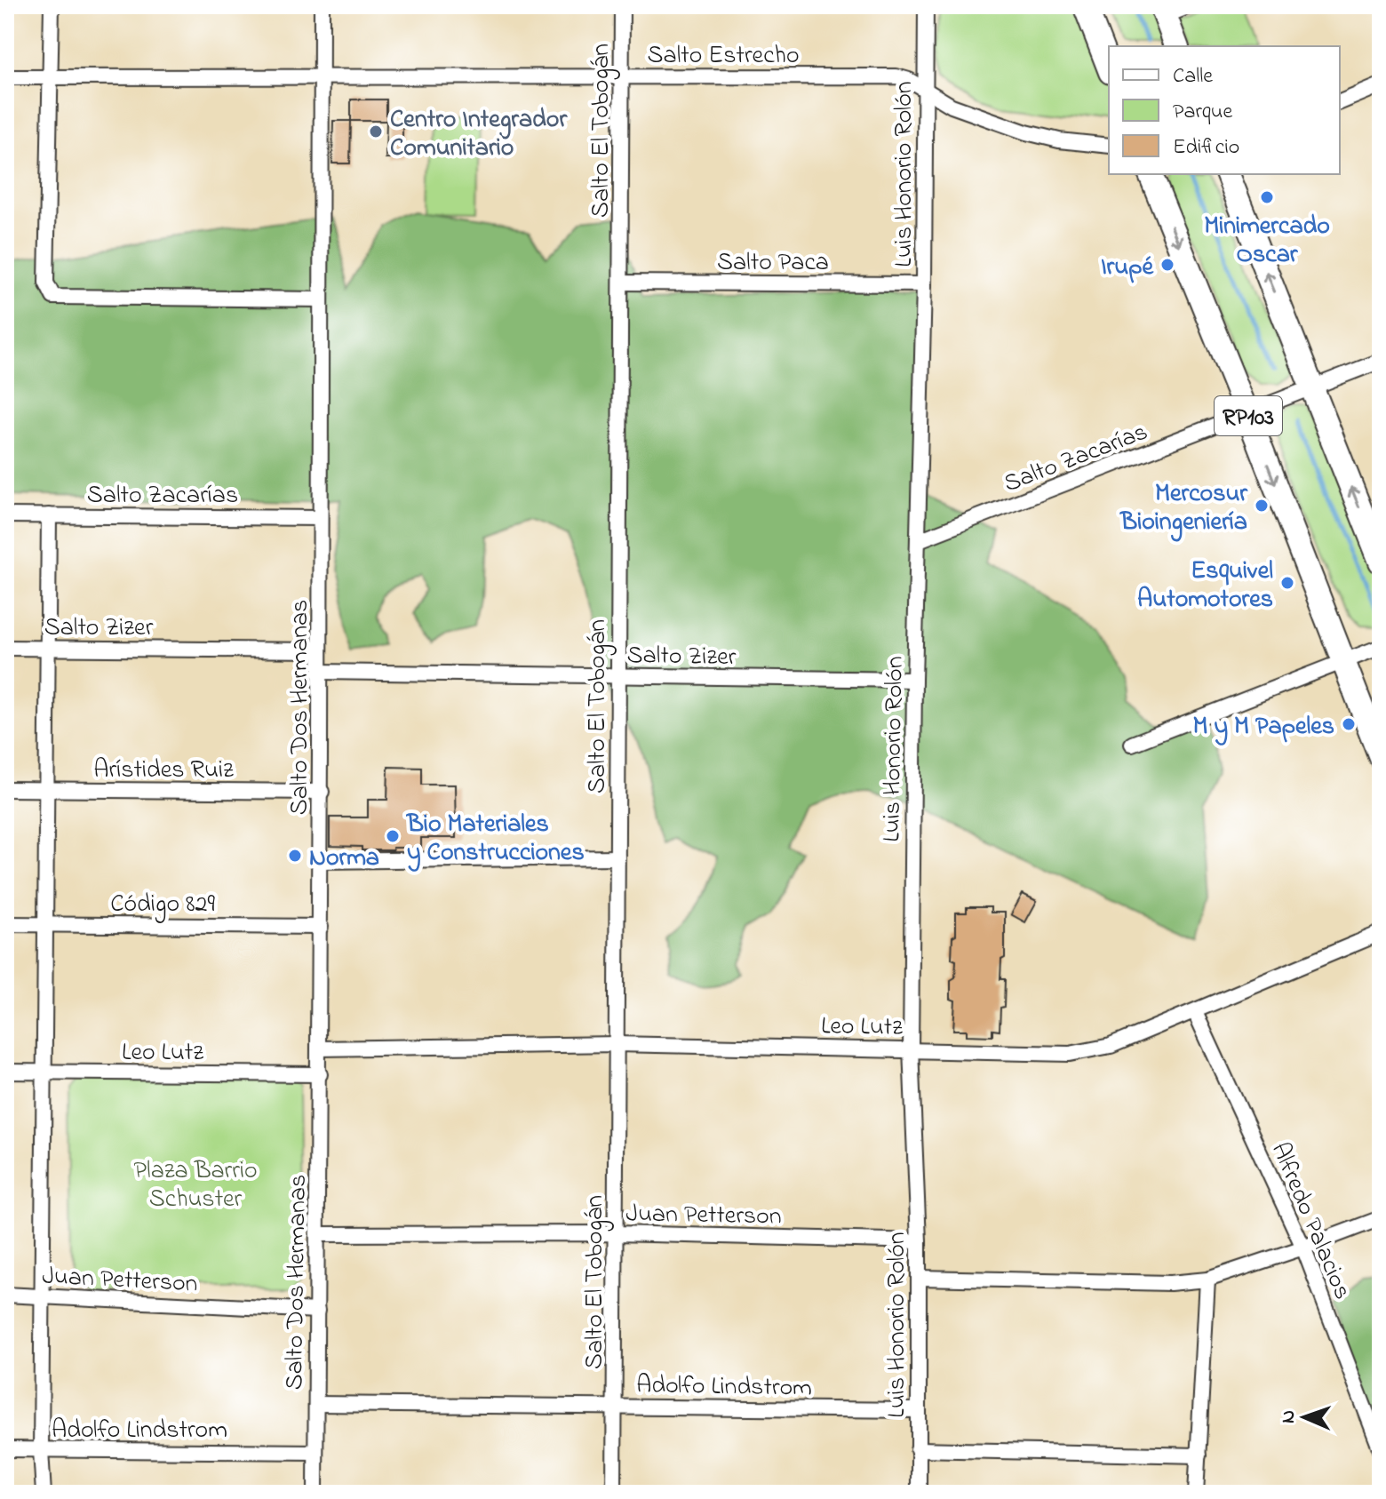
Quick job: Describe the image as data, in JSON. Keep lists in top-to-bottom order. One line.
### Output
{"streets":{"main road":["RP103"],"street":["Salto Estrecho","Salto El Tobogán","Luis Honorio Rolón","Salto Paca","Salto Zacarías","Salto Zizer","Salto Dos Hermanas","Arístides Ruiz","Código 829","Leo Lutz","Juan Petterson","Alfredo Palacios","Adolfo Lindstrom"]},"crossings":[["Salto Estrecho","Salto El Tobogán"],["Salto Estrecho","Luis Honorio Rolón"],["Salto Estrecho","Salto Dos Hermanas"],["Salto El Tobogán","Salto Paca"],["Salto El Tobogán","Salto Zizer"],["Salto El Tobogán","Leo Lutz"],["Salto El Tobogán","Juan Petterson"],["Salto El Tobogán","Adolfo Lindstrom"],["Luis Honorio Rolón","Salto Paca"],["Luis Honorio Rolón","Salto Zacarías"],["Luis Honorio Rolón","Salto Zizer"],["Luis Honorio Rolón","Leo Lutz"],["Luis Honorio Rolón","Juan Petterson"],["Luis Honorio Rolón","Adolfo Lindstrom"],["RP103","Salto Zacarías"],["Salto Zacarías","Salto Dos Hermanas"],["Salto Zizer","Salto Dos Hermanas"],["Salto Dos Hermanas","Arístides Ruiz"],["Salto Dos Hermanas","Código 829"],["Salto Dos Hermanas","Leo Lutz"],["Salto Dos Hermanas","Juan Petterson"],["Salto Dos Hermanas","Adolfo Lindstrom"],["Leo Lutz","Alfredo Palacios"]],"parks":["Plaza Barrio Schuster"],"places":["Centro Integrador Comunitario","Minimercado Oscar","Irupé","Mercosur Bioingeniería","Esquivel Automotores","M y M Papeles","Bio Materiales y Construcciones","Norma"],"legend":["Calle","Parque","Edificio"],"north":"left"}
